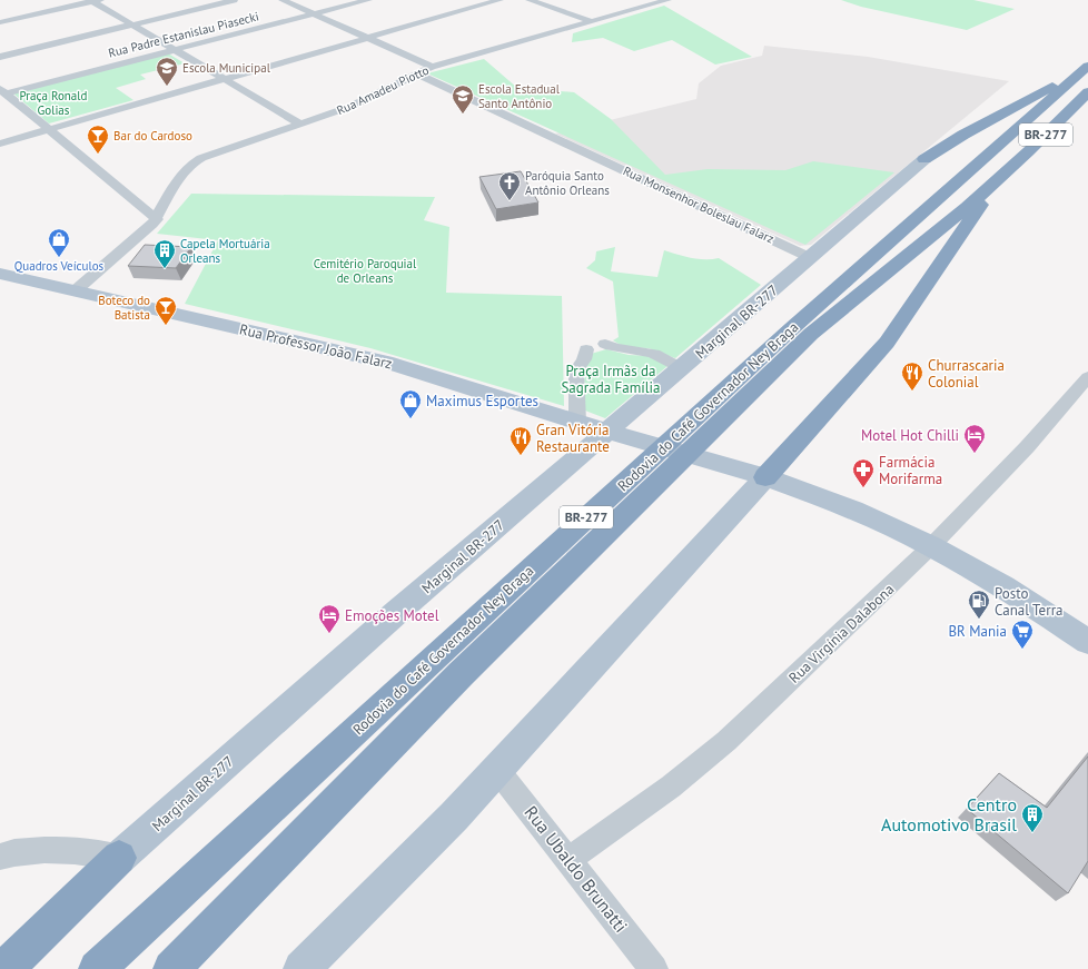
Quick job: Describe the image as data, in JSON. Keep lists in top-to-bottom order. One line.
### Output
{"streets":{"highway":["BR-277","Rodovia do Café Governador Ney Braga"],"main road":["Marginal BR-277","Rua Professor João Falarz"],"street":["Rua Padre Estanislau Piasecki","Rua Amadeu Piotto","Rua Monsenhor Boleslau Falarz","Rua Virgínia Dalabona","Rua Ubaldo Brunatti"]},"crossings":[["Rua Amadeu Piotto","Rua Monsenhor Boleslau Falarz"],["Rua Amadeu Piotto","Rua Professor João Falarz"],["Rua Monsenhor Boleslau Falarz","Marginal BR-277"],["Marginal BR-277","Rua Professor João Falarz"],["Rua Professor João Falarz","Rua Virgínia Dalabona"],["Rua Virgínia Dalabona","Rua Ubaldo Brunatti"]],"parks":["Praça Ronald Golias","Cemitério Paroquial de Orleans","Praça Irmãs da Sagrada Família"],"places":{"school or university":["Escola Municipal","Escola Estadual Santo Antônio"],"bar":["Bar do Cardoso","Boteco do Batista"],"church":["Paróquia Santo Antônio Orleans"],"shop":["Quadros Veículos","Maximus Esportes"],"building":["Capela Mortuária Orleans","Centro Automotivo Brasil"],"restaurant":["Churrascaria Colonial","Gran Vitória Restaurante"],"hotel":["Motel Hot Chilli","Emoções Motel"],"pharmacy":["Farmácia Morifarma"],"fuel station":["Posto Canal Terra"],"supermarket":["BR Mania"]}}
